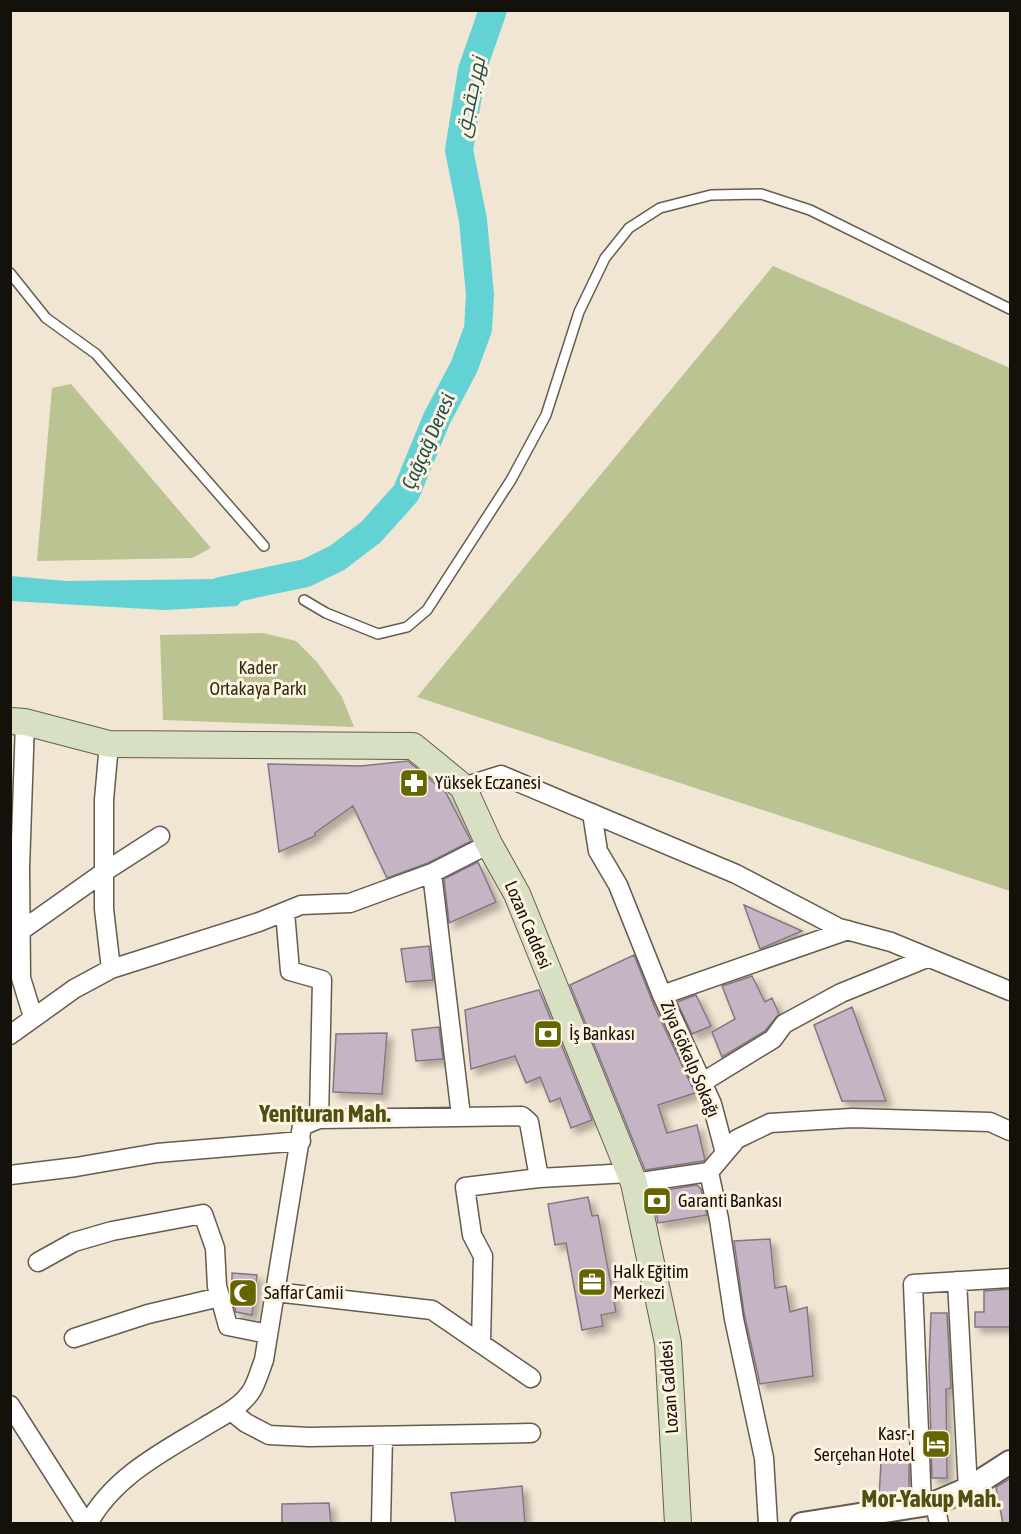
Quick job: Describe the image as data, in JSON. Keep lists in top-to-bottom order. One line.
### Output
{"streets":{"main road":["Lozan Caddesi"],"street":["Ziya Gökalp Sokağı"]},"districts":["Yenituran Mah.","Mor-Yakup Mah."],"water":["نهر جقجق","Çağçağ Deresi"],"parks":["Kader Ortakaya Parkı"],"places":{"pharmacy":["Yüksek Eczanesi"],"bank":["İş Bankası","Garanti Bankası"],"office":["Halk Eğitim Merkezi"],"mosque":["Saffar Camii"],"hotel":["Kasr-ı Serçehan Hotel"]}}
